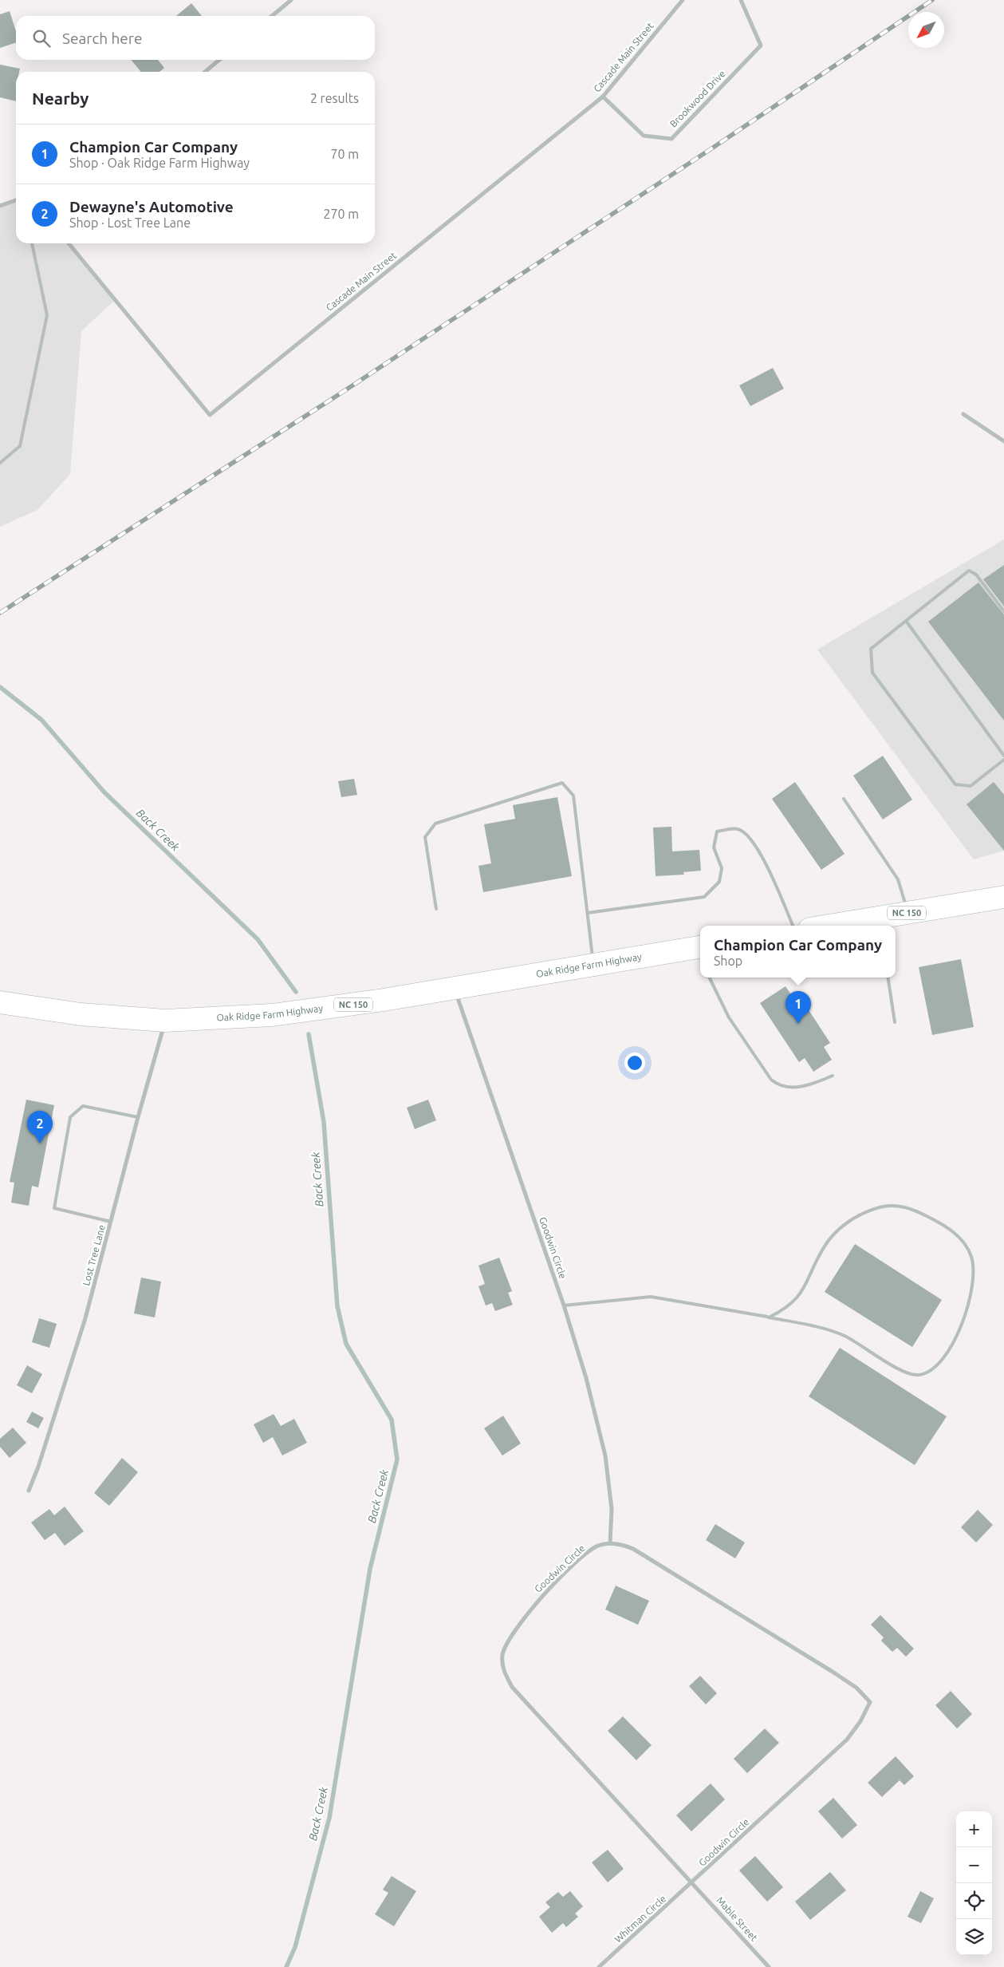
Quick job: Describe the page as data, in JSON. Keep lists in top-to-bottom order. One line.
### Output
{"streets":{"main road":["NC 150","Oak Ridge Farm Highway"],"street":["Cascade Main Street","Brookwood Drive","Goodwin Circle","Lost Tree Lane","Whitman Circle","Mable Street"]},"crossings":[["Cascade Main Street","Brookwood Drive"],["Oak Ridge Farm Highway","Goodwin Circle"],["Oak Ridge Farm Highway","Lost Tree Lane"],["Goodwin Circle","Whitman Circle"],["Goodwin Circle","Mable Street"],["Whitman Circle","Mable Street"]],"water":["Back Creek"],"north":"bottom left","page":{"search":"Search here","heading":["Nearby","2 results"],"list":[{"mark":"1","name":"Champion Car Company","note":"Shop · Oak Ridge Farm Highway","value":"70 m"},{"mark":"2","name":"Dewayne's Automotive","note":"Shop · Lost Tree Lane","value":"270 m"}],"popup":["Champion Car Company","Shop"],"pins":["1","2"],"map_buttons":["+","−"]}}
